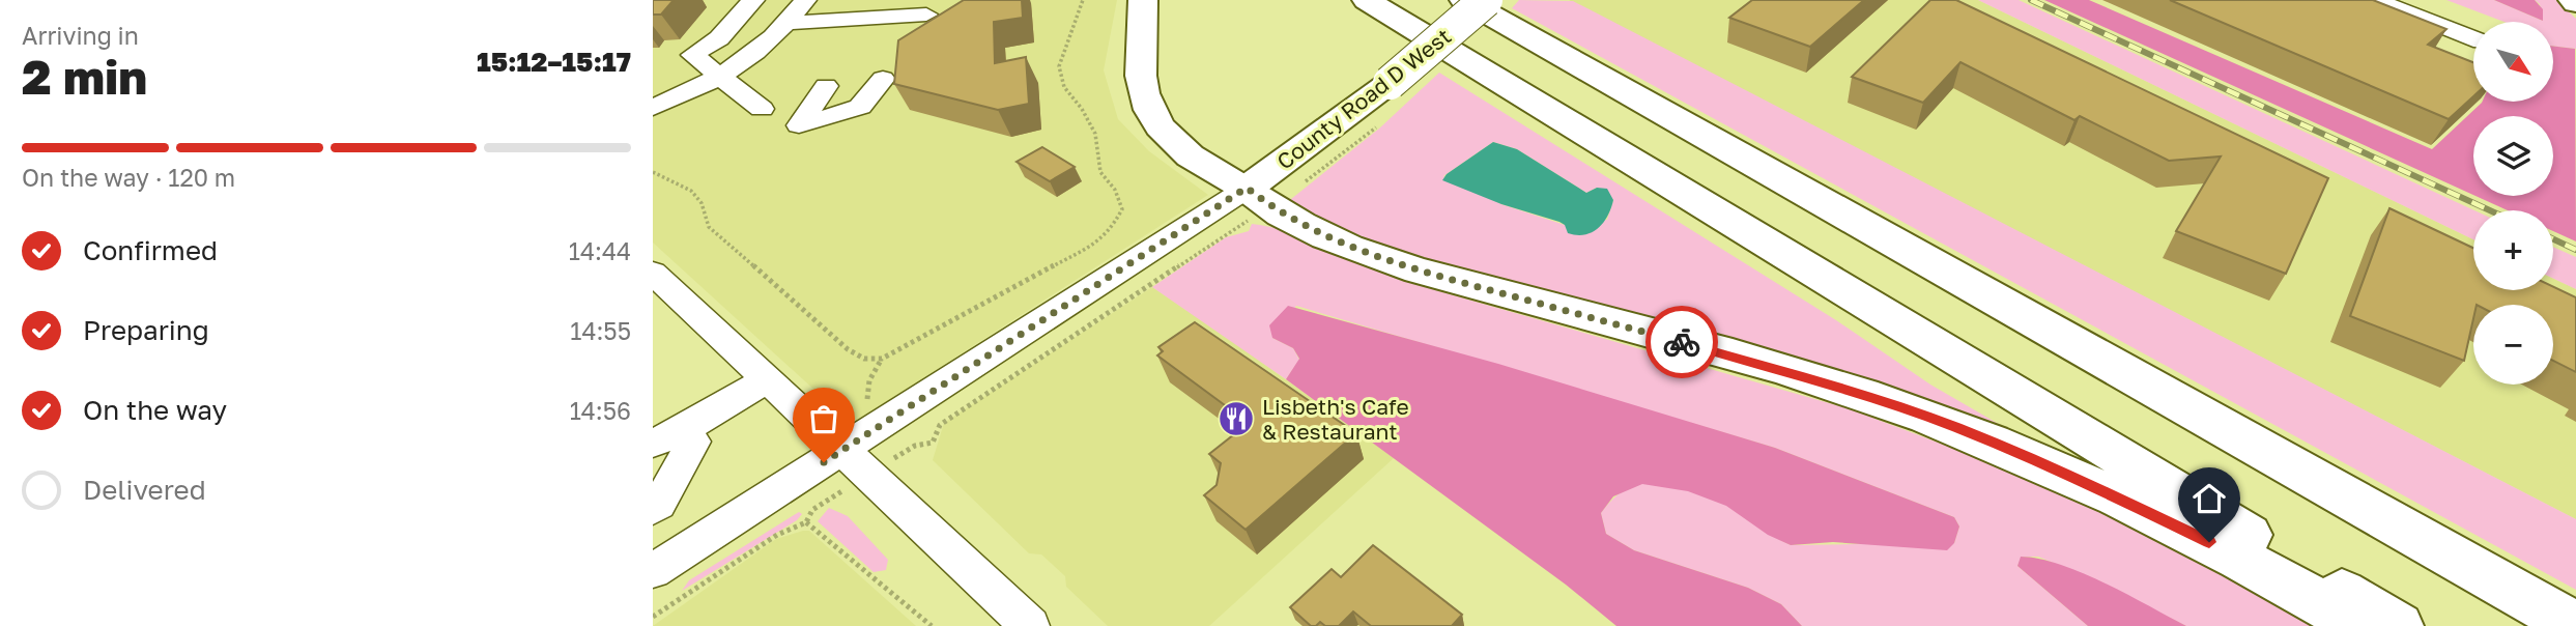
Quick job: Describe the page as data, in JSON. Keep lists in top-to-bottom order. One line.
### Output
{"streets":{"main road":["County Road D West"]},"places":{"restaurant":["Lisbeth's Cafe & Restaurant"]},"north":"bottom right","page":{"heading":["2 min","Arriving in","15:12–15:17"],"map_buttons":["+","−"],"bar":"On the way · 120 m","list":[["Confirmed","14:44"],["Preparing","14:55"],["On the way","14:56"],"Delivered"]}}
